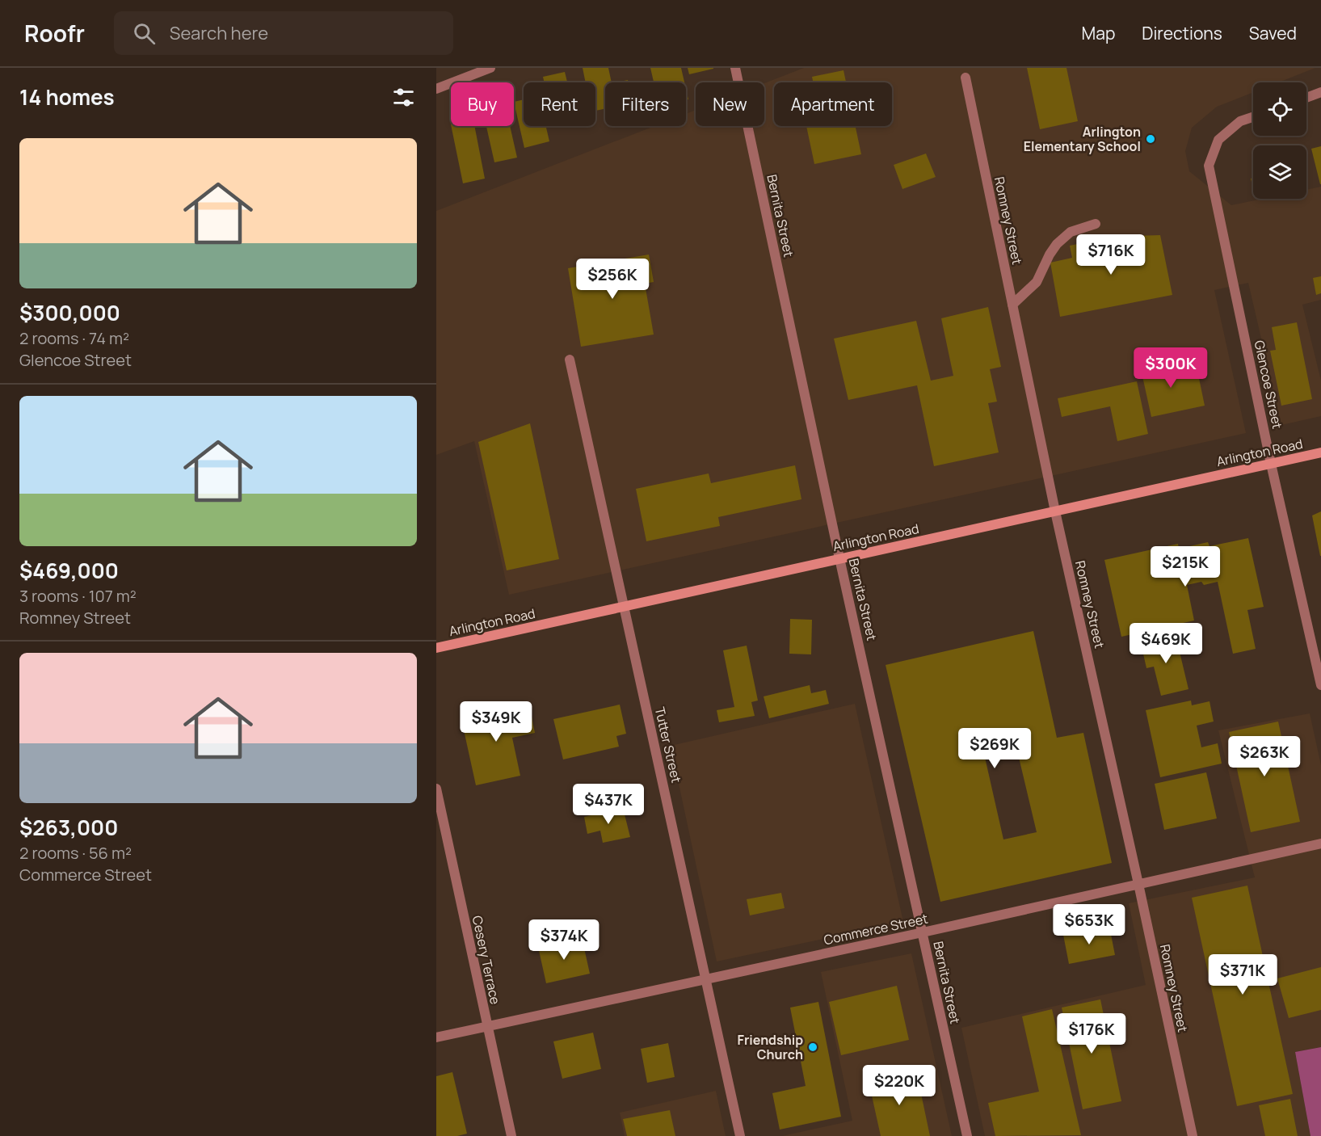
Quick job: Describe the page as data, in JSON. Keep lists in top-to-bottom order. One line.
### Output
{"streets":{"main road":["Arlington Road"],"street":["Bernita Street","Romney Street","Glencoe Street","Tutter Street","Commerce Street","Cesery Terrace"]},"crossings":[["Bernita Street","Arlington Road"],["Bernita Street","Commerce Street"],["Romney Street","Arlington Road"],["Romney Street","Commerce Street"],["Glencoe Street","Arlington Road"],["Arlington Road","Tutter Street"],["Tutter Street","Commerce Street"],["Commerce Street","Cesery Terrace"]],"places":["Arlington Elementary School","Friendship Church"],"page":{"header":"Roofr","search":"Search here","nav":["Map","Directions","Saved"],"heading":"14 homes","chip":["Buy","Rent","Filters","New","Apartment"],"list":[{"name":"$300,000","note":"2 rooms · 74 m² · Glencoe Street"},{"name":"$469,000","note":"3 rooms · 107 m² · Romney Street"},{"name":"$263,000","note":"2 rooms · 56 m² · Commerce Street"}],"price":["$716K","$256K","$300K","$215K","$469K","$349K","$269K","$263K","$437K","$653K","$374K","$371K","$176K","$220K"]}}
